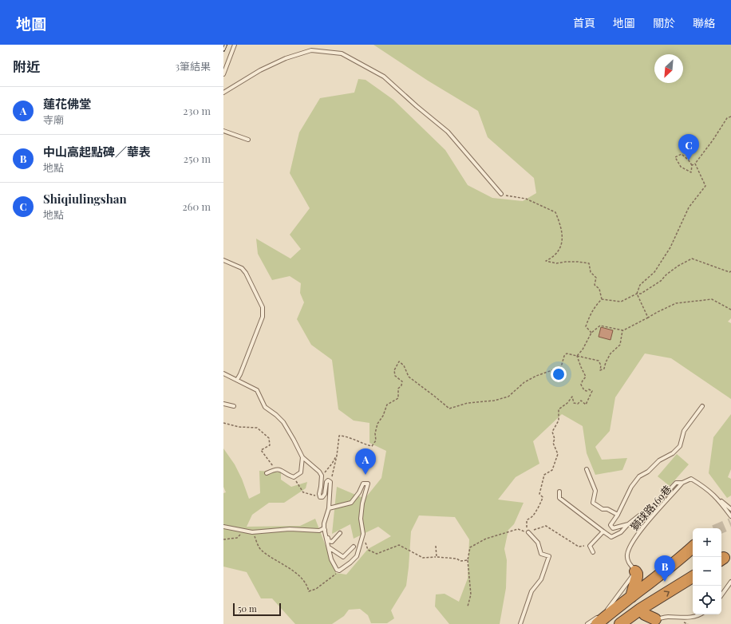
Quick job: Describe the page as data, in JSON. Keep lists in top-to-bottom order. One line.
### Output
{"streets":{"lane":["獅球路169巷"]},"scale_bar":"50 m","north":"bottom left","page":{"header":"地圖","nav":["首頁","地圖","關於","聯絡"],"heading":["附近","3筆結果"],"list":[{"mark":"A","name":"蓮花佛堂","note":"寺廟","value":"230 m"},{"mark":"B","name":"中山高起點碑／華表","note":"地點","value":"250 m"},{"mark":"C","name":"Shiqiulingshan","note":"地點","value":"260 m"}],"pins":["C","A","B"],"map_buttons":["+","−"],"scale":"50 m"}}
